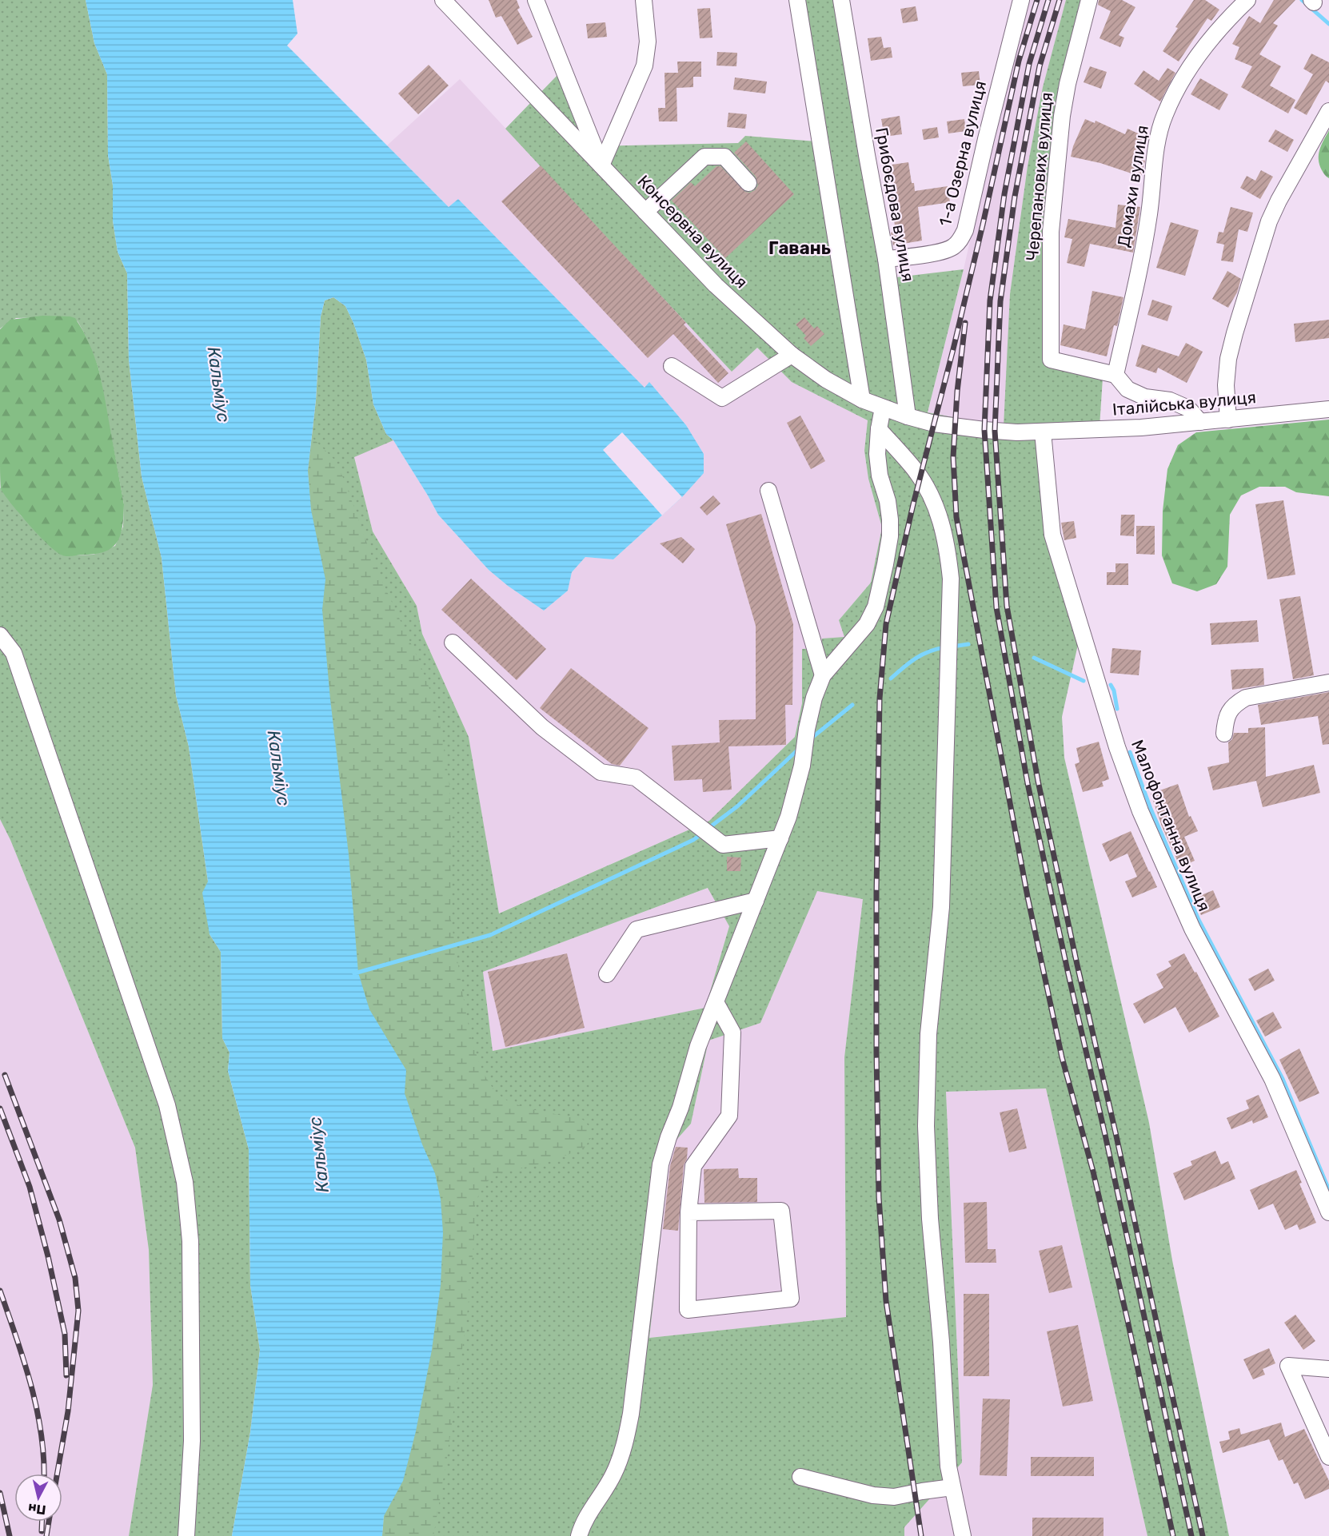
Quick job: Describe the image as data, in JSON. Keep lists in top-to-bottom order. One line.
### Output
{"streets":{"street":["1-а Озерна вулиця","Черепанових вулиця","Домахи вулиця","Грибоєдова вулиця","Консервна вулиця","Італійська вулиця","Малофонтанна вулиця"]},"crossings":[["1-а Озерна вулиця","Грибоєдова вулиця"],["Черепанових вулиця","Домахи вулиця"],["Грибоєдова вулиця","Консервна вулиця"],["Грибоєдова вулиця","Італійська вулиця"],["Консервна вулиця","Італійська вулиця"],["Італійська вулиця","Малофонтанна вулиця"]],"districts":["Гавань"],"water":["Кальміус"],"north":"bottom"}
